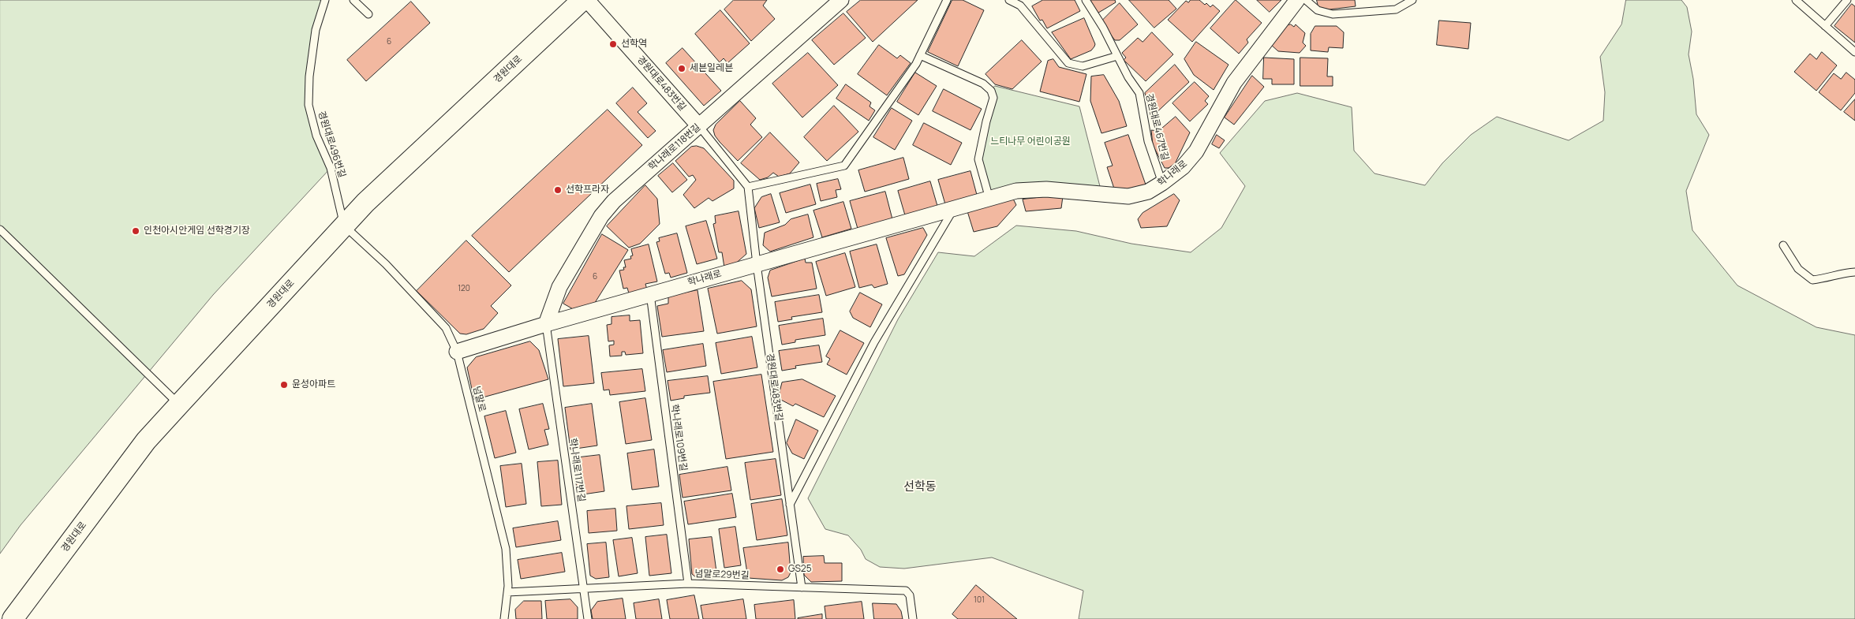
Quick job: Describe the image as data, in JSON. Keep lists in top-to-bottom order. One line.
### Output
{"streets":{"main road":["경원대로"],"street":["경원대로483번길","학나래로118번길","학나래로"],"lane":["경원대로467번길","경원대로496번길","넘말로","학나래로109번길","학나래로117번길","넘말로29번길"]},"crossings":[["경원대로","경원대로496번길"],["경원대로","넘말로"],["경원대로483번길","학나래로118번길"],["경원대로483번길","학나래로"],["경원대로483번길","넘말로29번길"],["경원대로467번길","학나래로"],["경원대로496번길","넘말로"],["학나래로118번길","학나래로"],["학나래로118번길","학나래로117번길"],["학나래로","넘말로"],["학나래로","학나래로109번길"],["학나래로","학나래로117번길"],["넘말로","넘말로29번길"],["학나래로109번길","넘말로29번길"],["학나래로117번길","넘말로29번길"]],"districts":["선학동"],"parks":["느티나무 어린이공원"],"places":["선학역","세븐일레븐","선학프라자","인천아시안게임 선학경기장","윤성아파트","GS25"],"house_numbers":["6","6","120","101"]}
